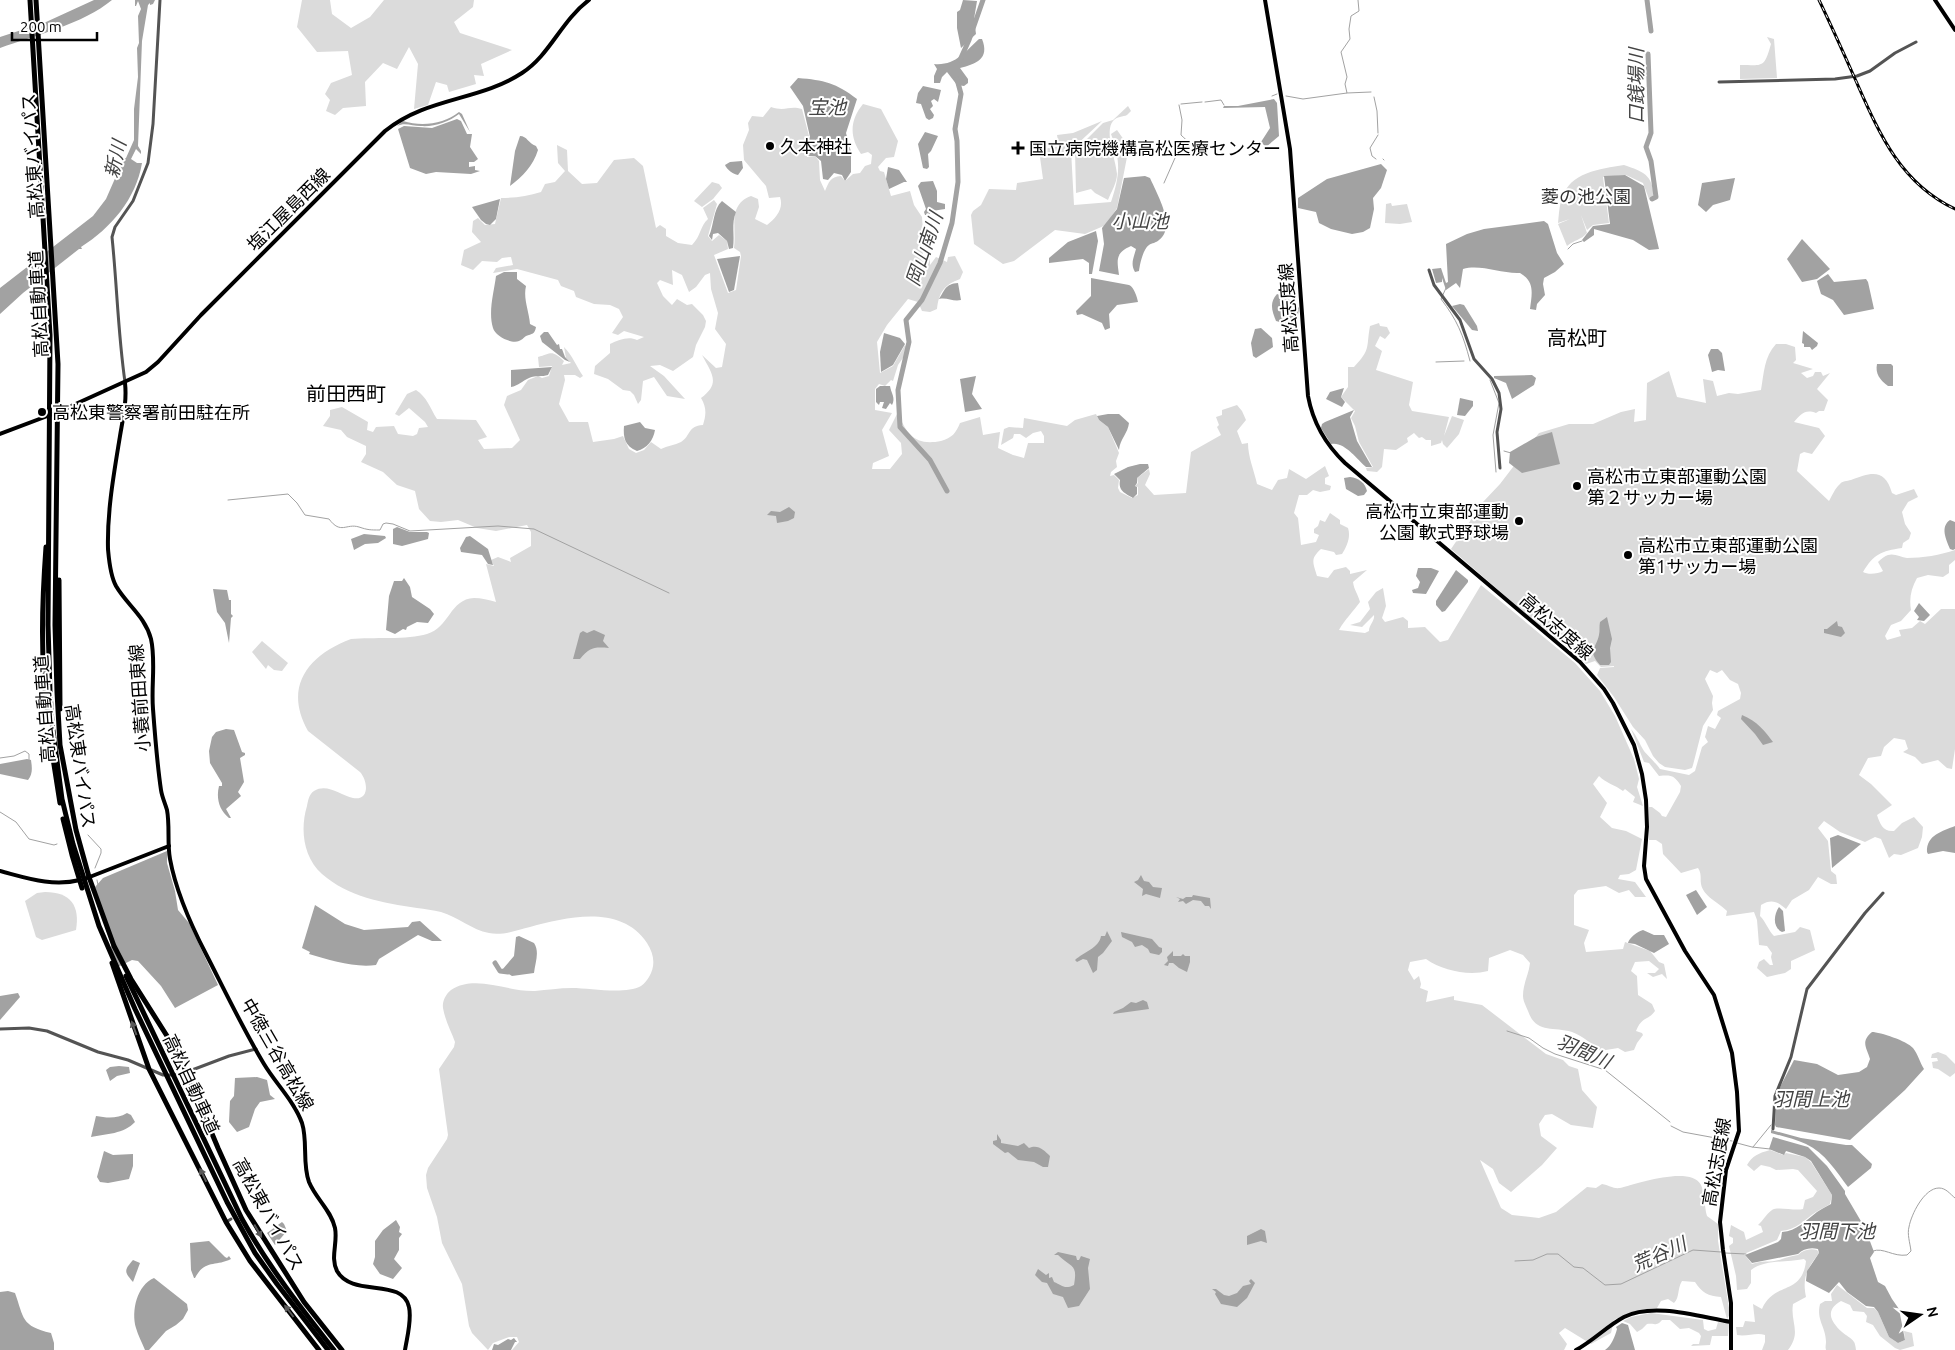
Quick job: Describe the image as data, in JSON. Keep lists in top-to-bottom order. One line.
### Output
{"streets":{"highway":["高松東バイパス","高松自動車道"],"main road":["塩江屋島西線","高松志度線","小蓑前田東線","中徳三谷高松線"]},"crossings":[["高松東バイパス","塩江屋島西線"],["高松東バイパス","高松自動車道"],["塩江屋島西線","小蓑前田東線"],["小蓑前田東線","中徳三谷高松線"]],"districts":["高松町","前田西町"],"water":["口銭場川","宝池","新川","小山池","岡山南川","羽間川","羽間上池","羽間下池","荒谷川"],"parks":["菱の池公園"],"places":{"other":["久本神社","高松東警察署前田駐在所","高松市立東部運動公園 第２サッカー場","高松市立東部運動 公園 軟式野球場","高松市立東部運動公園 第1サッカー場"],"health":["国立病院機構高松医療センター"]},"scale_bar":"200 m","north":"right"}
